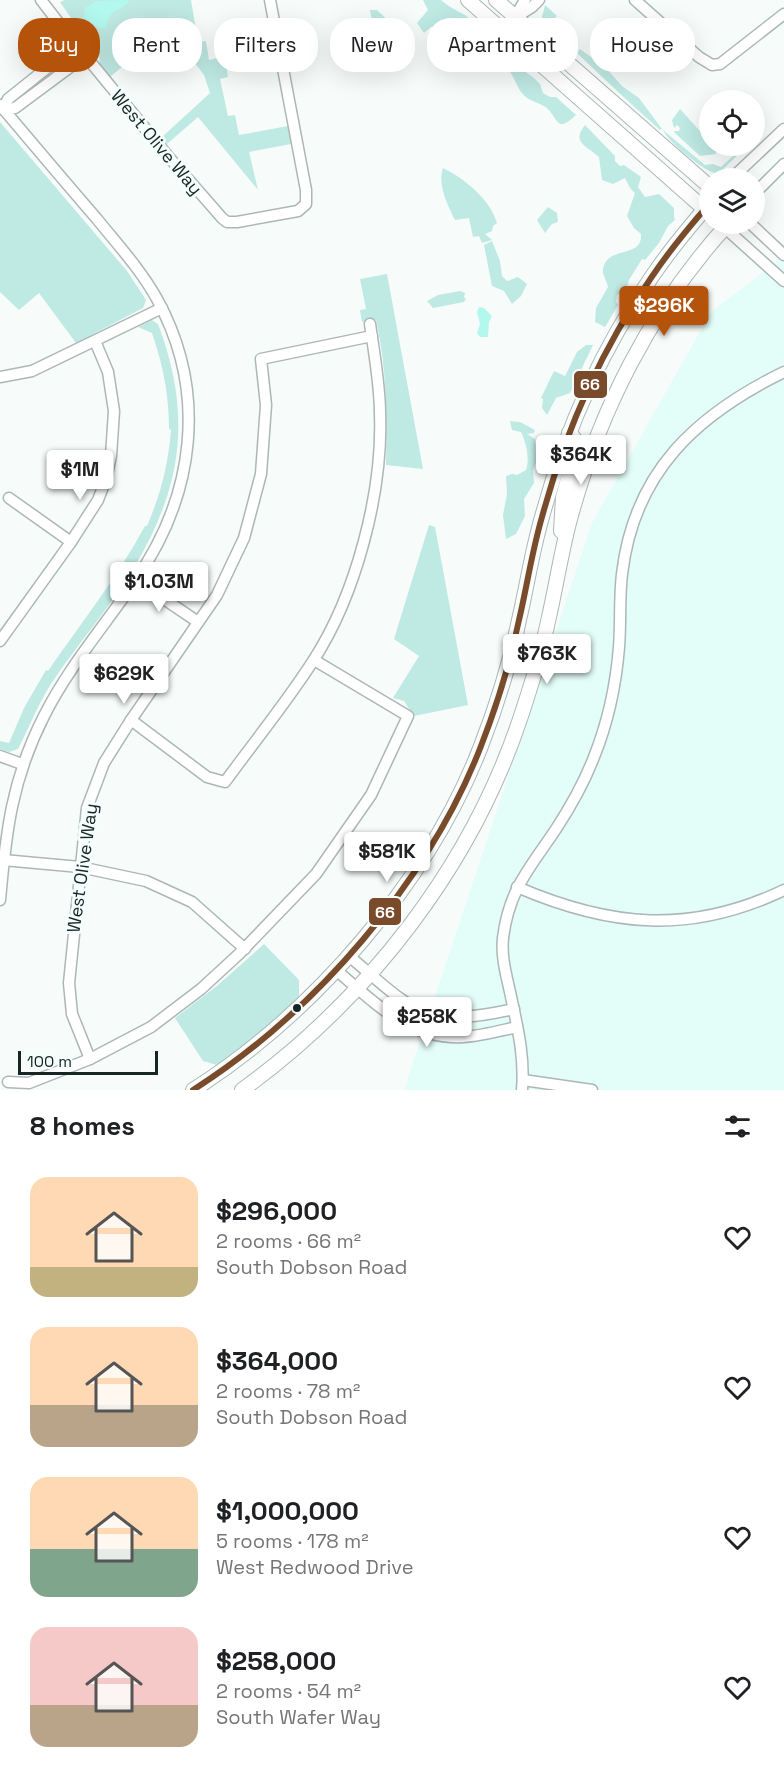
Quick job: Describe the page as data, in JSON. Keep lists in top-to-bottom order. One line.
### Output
{"streets":{"street":["West Olive Way"]},"lines":["transit line 66"],"scale_bar":"100 m","page":{"chip":["Buy","Rent","Filters","New","Apartment","House"],"price":["$296K","$364K","$1M","$1.03M","$763K","$629K","$581K","$258K"],"scale":"100 m","heading":"8 homes","list":[{"name":"$296,000","note":"2 rooms · 66 m² · South Dobson Road"},{"name":"$364,000","note":"2 rooms · 78 m² · South Dobson Road"},{"name":"$1,000,000","note":"5 rooms · 178 m² · West Redwood Drive"},{"name":"$258,000","note":"2 rooms · 54 m² · South Wafer Way"}]}}
